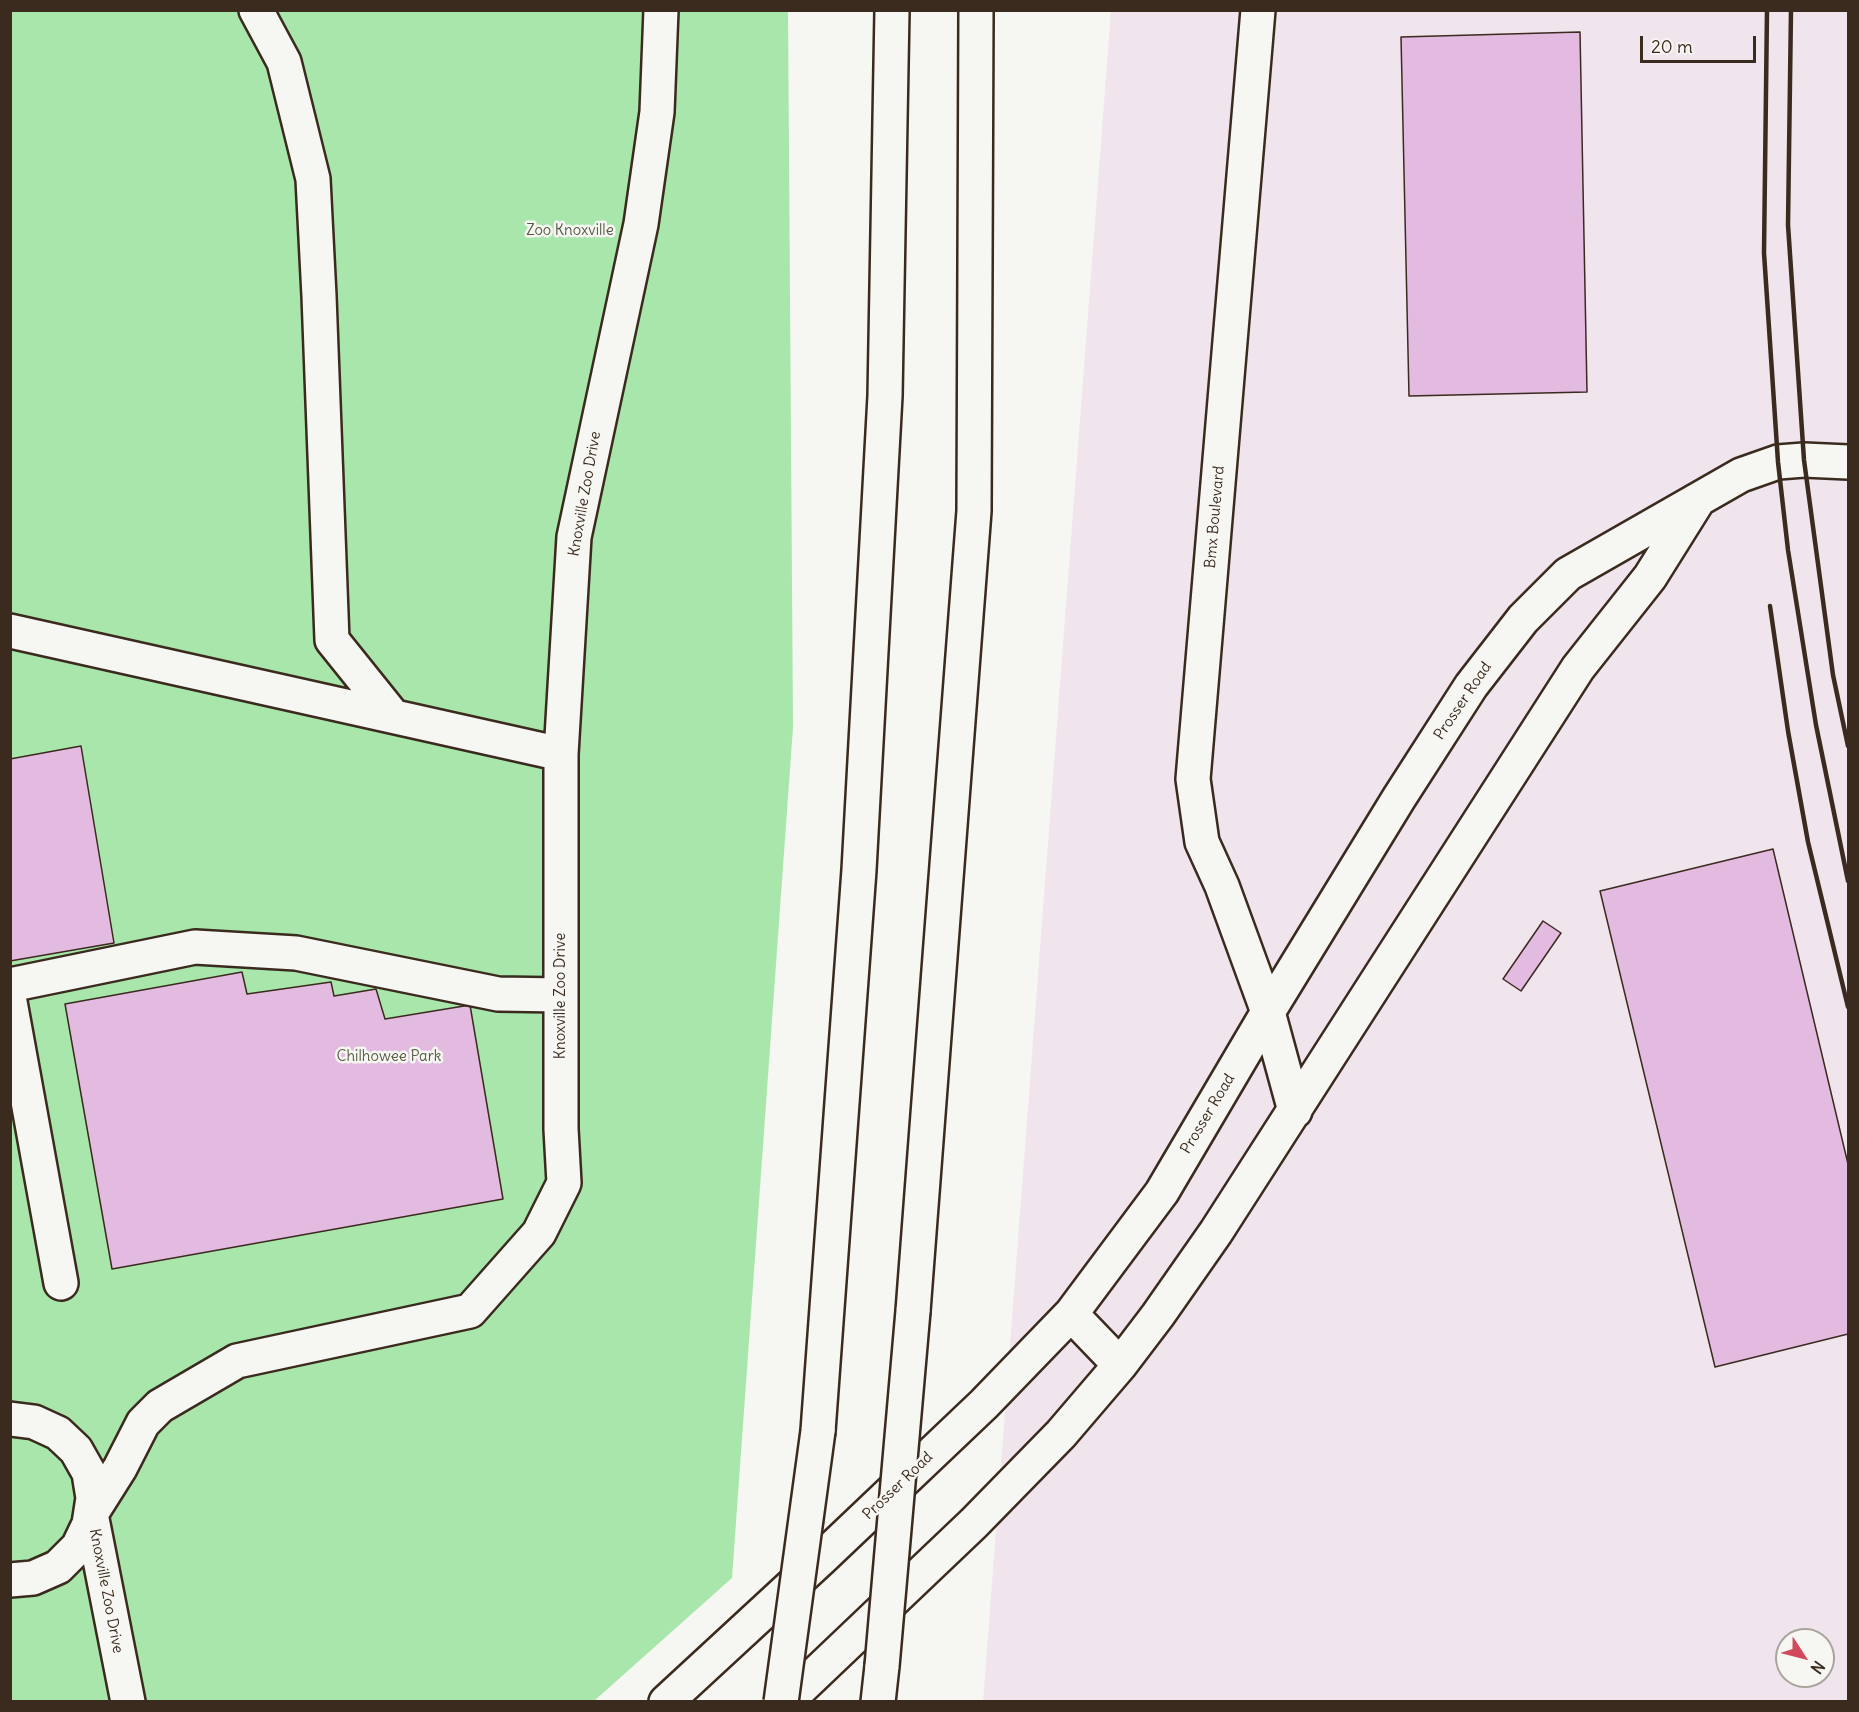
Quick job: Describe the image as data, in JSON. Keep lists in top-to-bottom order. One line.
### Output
{"streets":{"main road":["Knoxville Zoo Drive","Bmx Boulevard","Prosser Road"]},"crossings":[["Bmx Boulevard","Prosser Road"]],"parks":["Zoo Knoxville","Chilhowee Park"],"scale_bar":"20 m","north":"bottom right"}
